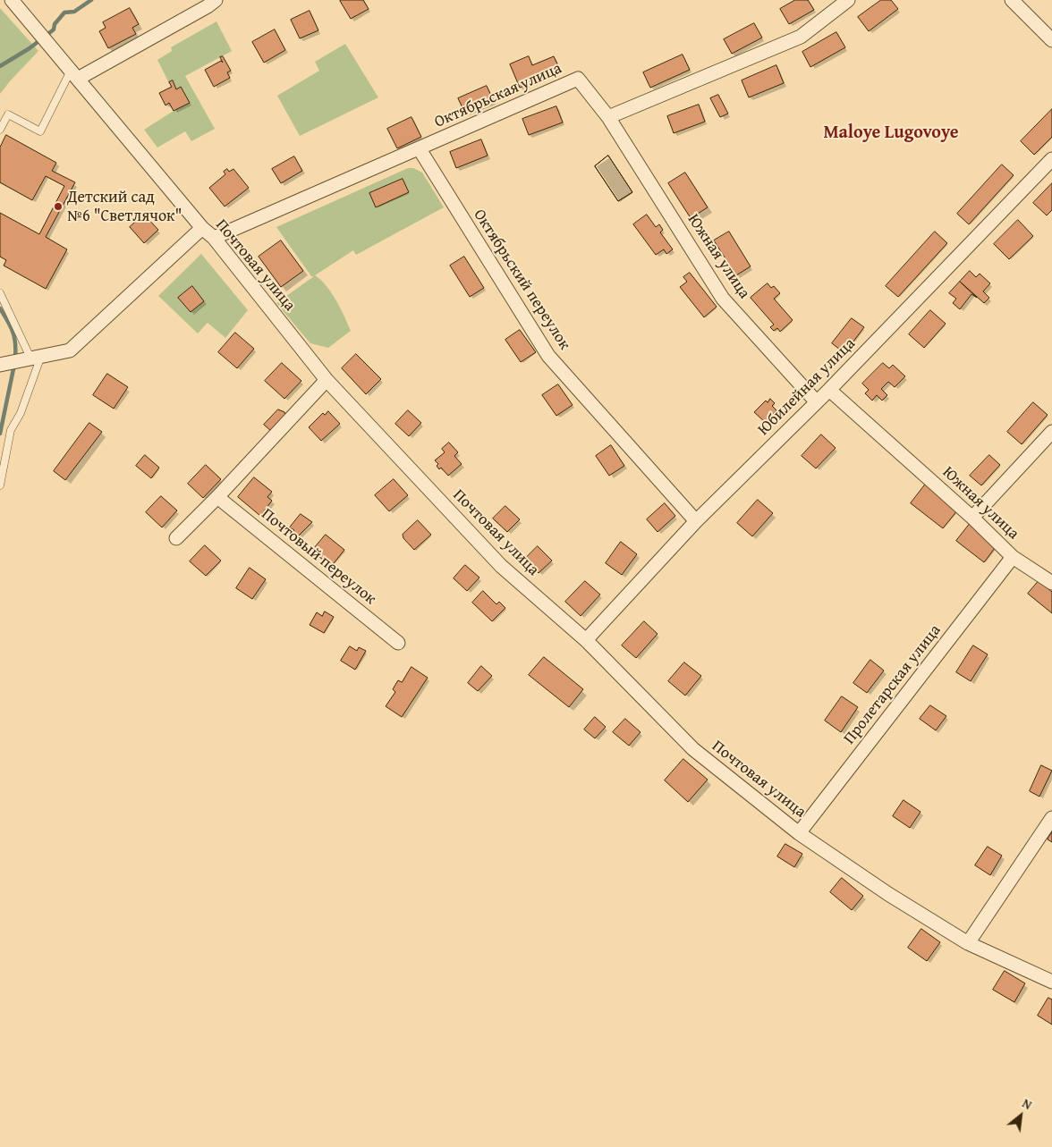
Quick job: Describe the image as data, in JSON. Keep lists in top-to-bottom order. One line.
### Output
{"streets":{"street":["Октябрьская улица","Южная улица","Почтовая улица","Октябрьский переулок","Юбилейная улица","Почтовый переулок","Пролетарская улица"]},"crossings":[["Октябрьская улица","Южная улица"],["Октябрьская улица","Почтовая улица"],["Октябрьская улица","Октябрьский переулок"],["Южная улица","Юбилейная улица"],["Южная улица","Пролетарская улица"],["Почтовая улица","Юбилейная улица"],["Почтовая улица","Пролетарская улица"],["Октябрьский переулок","Юбилейная улица"]],"districts":["Maloye Lugovoye"],"places":["Детский сад №6 \"Светлячок\""],"north":"top right"}
